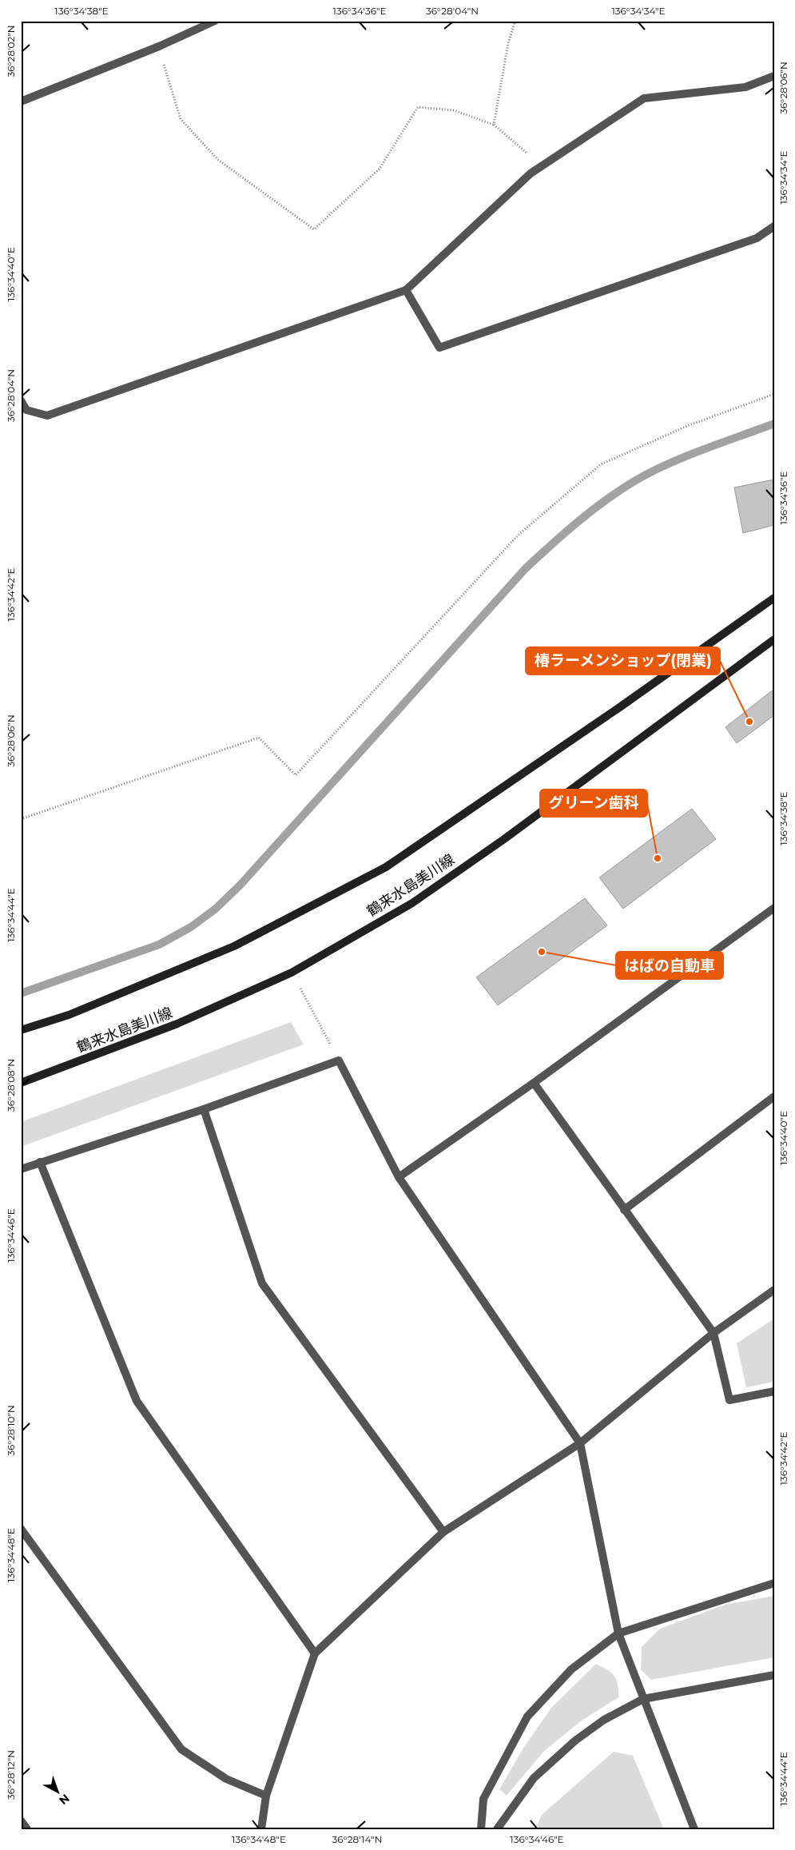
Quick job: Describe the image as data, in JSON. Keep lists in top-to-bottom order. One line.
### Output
{"streets":{"main road":["鶴来水島美川線"]},"places":["椿ラーメンショップ(閉業)","グリーン歯科","はばの自動車"],"north":"bottom right","coordinates":["136°34'38\"E","136°34'36\"E","36°28'04\"N","136°34'34\"E","36°28'02\"N","36°28'06\"N","136°34'40\"E","136°34'42\"E","136°34'44\"E","36°28'08\"N","136°34'46\"E","36°28'10\"N","136°34'48\"E","36°28'12\"N","36°28'14\"N"]}
